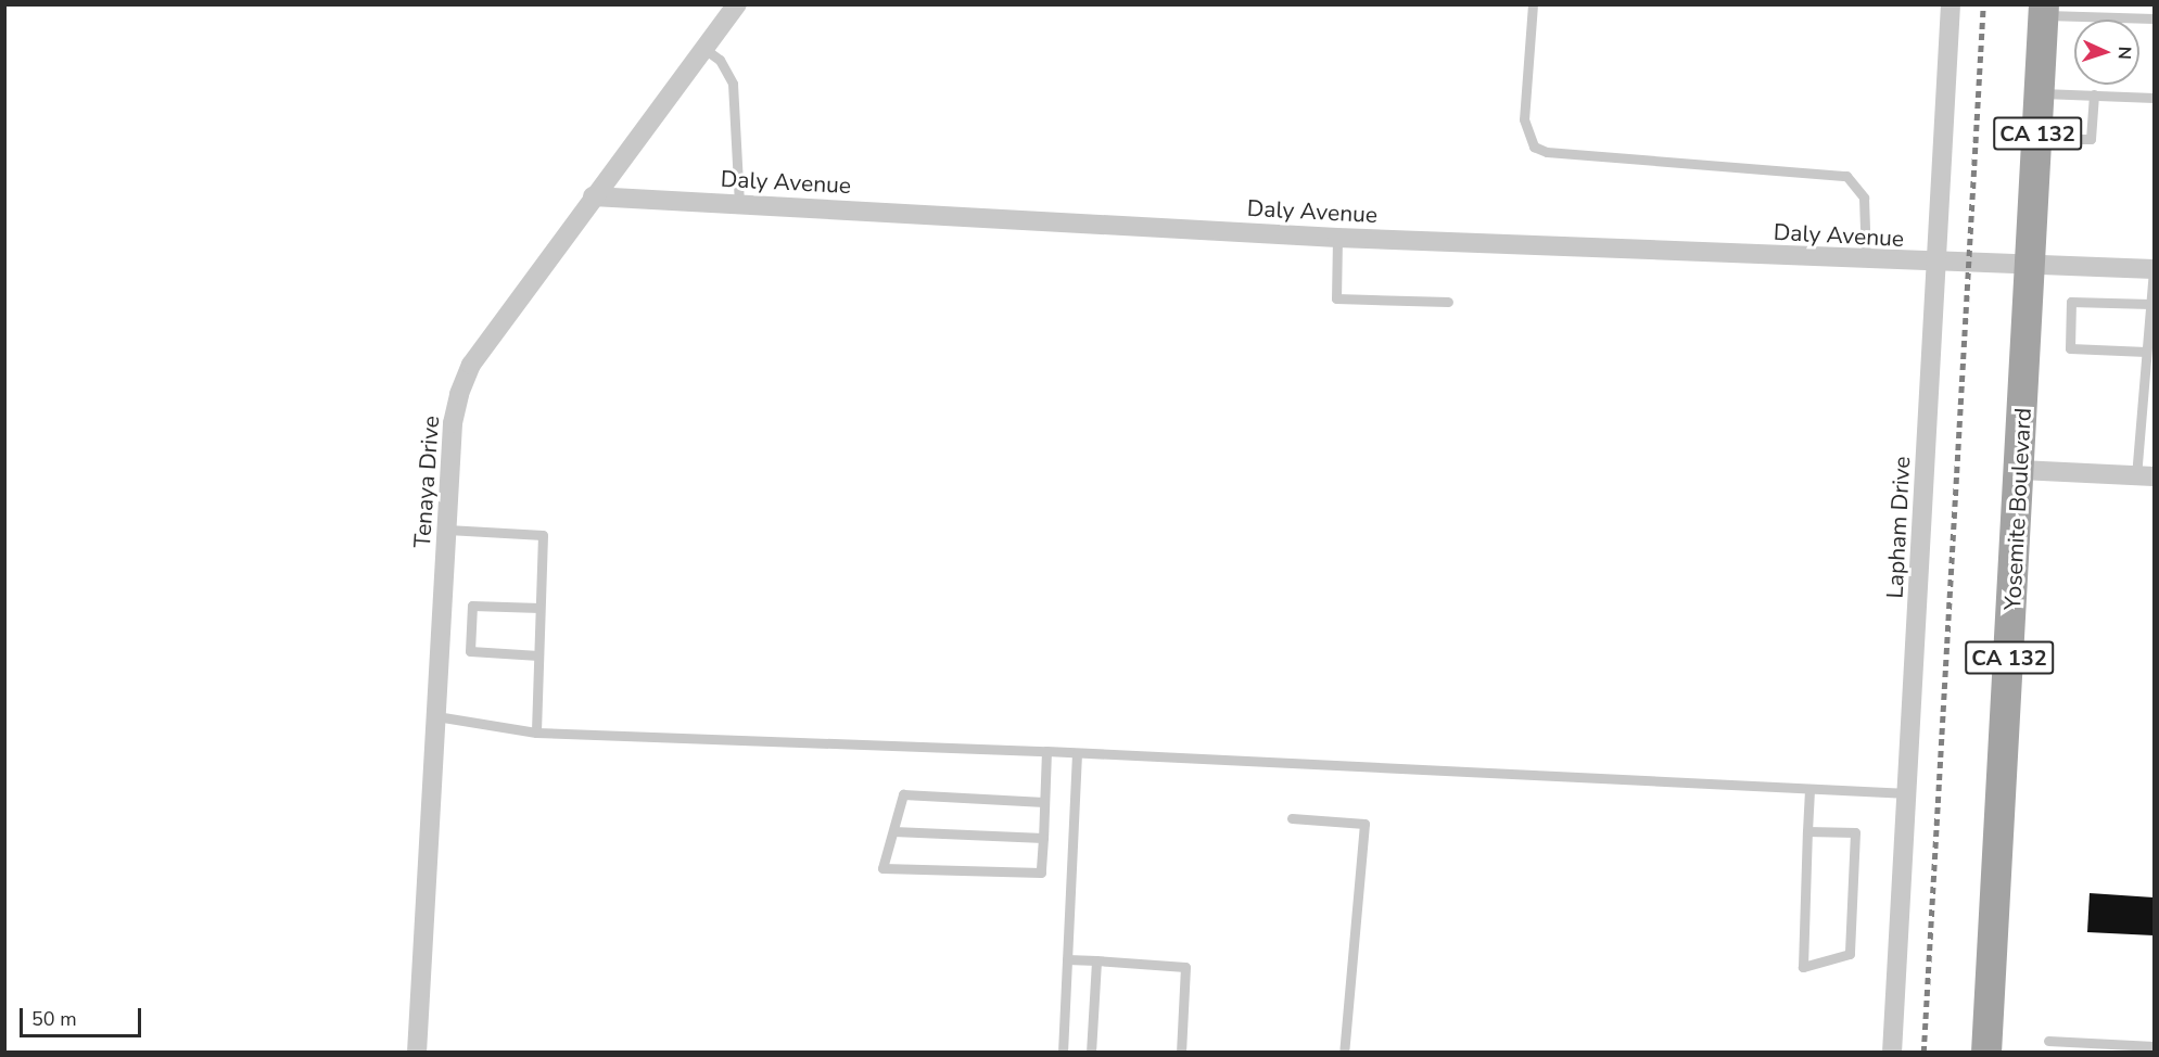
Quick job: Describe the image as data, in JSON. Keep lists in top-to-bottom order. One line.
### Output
{"streets":{"main road":["CA 132","Yosemite Boulevard"],"street":["Daly Avenue","Tenaya Drive","Lapham Drive"]},"crossings":[["Daly Avenue","Tenaya Drive"],["Daly Avenue","Yosemite Boulevard"],["Daly Avenue","Lapham Drive"]],"scale_bar":"50 m","north":"right"}
